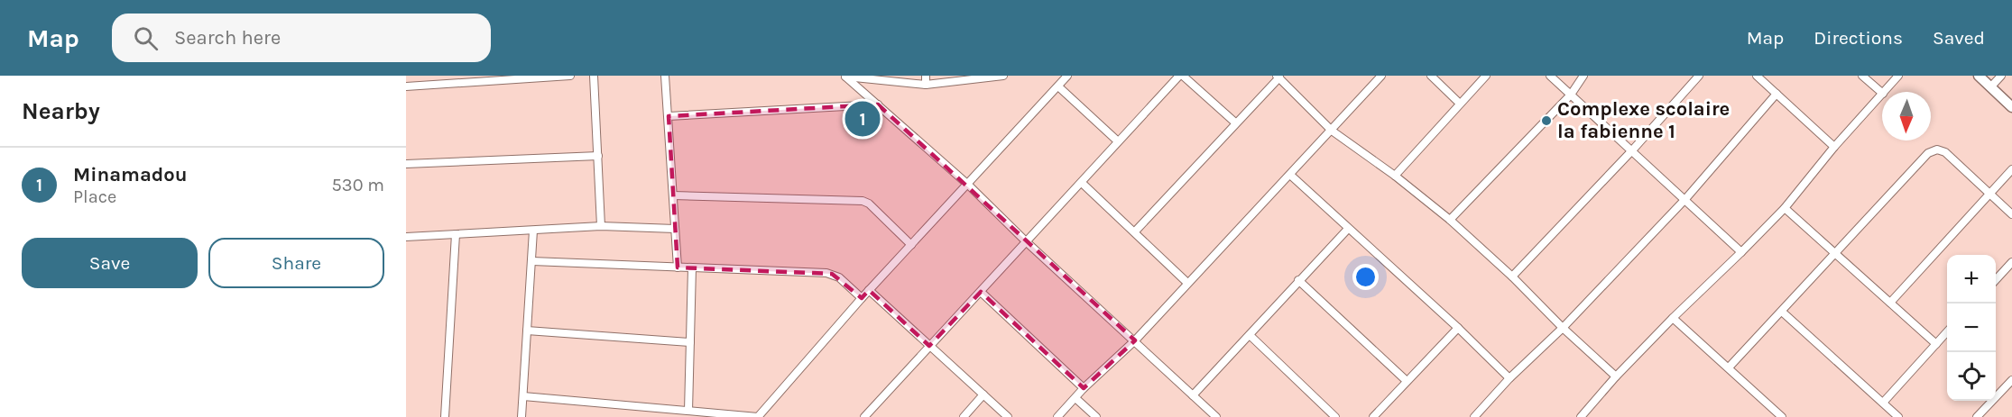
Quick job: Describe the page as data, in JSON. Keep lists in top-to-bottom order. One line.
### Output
{"places":["Complexe scolaire la fabienne 1"],"north":"bottom","page":{"header":"Map","search":"Search here","nav":["Map","Directions","Saved"],"heading":"Nearby","pins":"1","list":[{"mark":"1","name":"Minamadou","note":"Place","value":"530 m"}],"buttons":["Save","Share"],"map_buttons":["+","−"]}}
